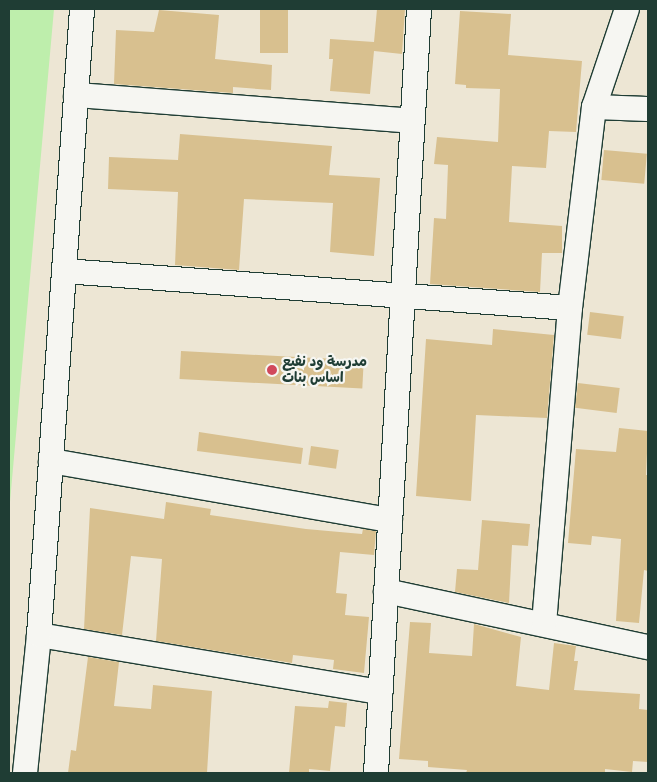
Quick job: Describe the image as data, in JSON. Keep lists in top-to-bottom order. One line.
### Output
{"places":["مدرسة ود نفيع اساس بنات"]}
